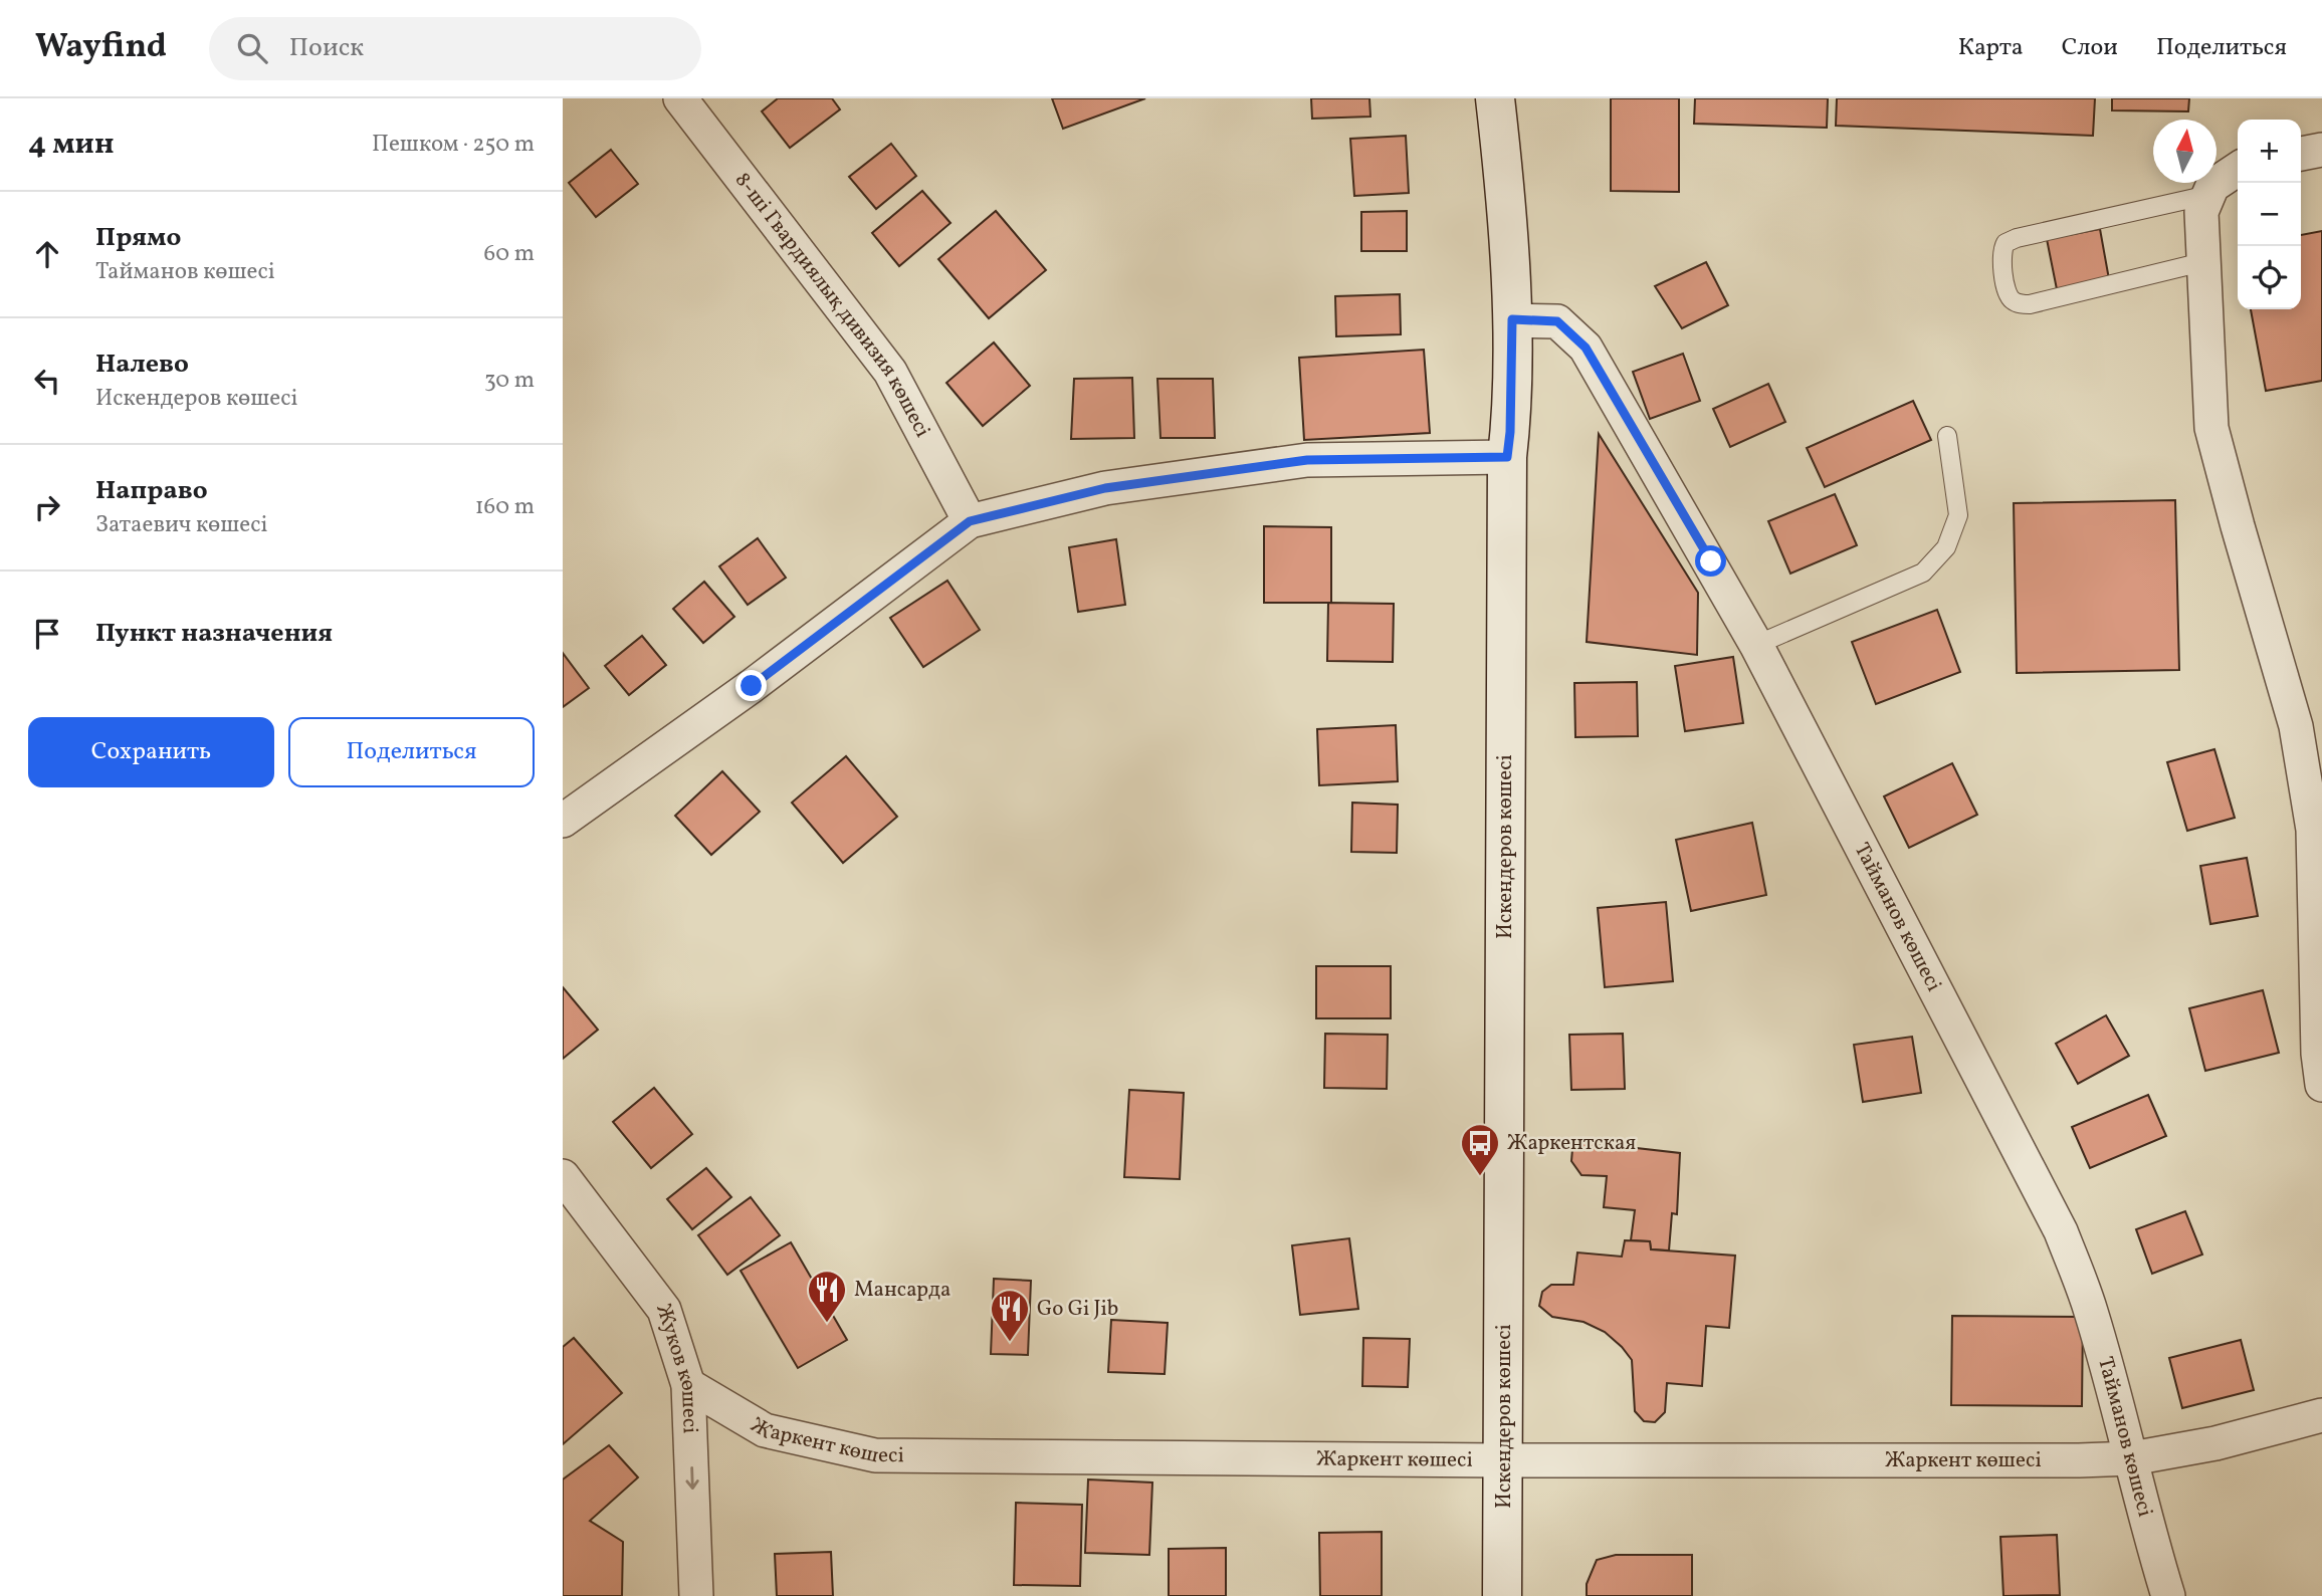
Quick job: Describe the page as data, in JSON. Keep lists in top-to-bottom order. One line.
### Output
{"streets":{"street":["8-ші Гвардиялық дивизия көшесі","Искендеров көшесі","Тайманов көшесі","Жуков көшесі","Жаркент көшесі"]},"crossings":[["Искендеров көшесі","Тайманов көшесі"],["Искендеров көшесі","Жаркент көшесі"],["Тайманов көшесі","Жаркент көшесі"],["Жуков көшесі","Жаркент көшесі"]],"one_way":["Жуков көшесі"],"places":{"bus stop":["Жаркентская"],"restaurant":["Мансарда","Go Gi Jib"]},"north":"top","page":{"header":"Wayfind","search":"Поиск","nav":["Карта","Слои","Поделиться"],"heading":["4 мин","Пешком · 250 m"],"map_buttons":["+","−"],"list":[["Прямо","Тайманов көшесі","60 m"],["Налево","Искендеров көшесі","30 m"],["Направо","Затаевич көшесі","160 m"],"Пункт назначения"],"buttons":["Сохранить","Поделиться"]}}
